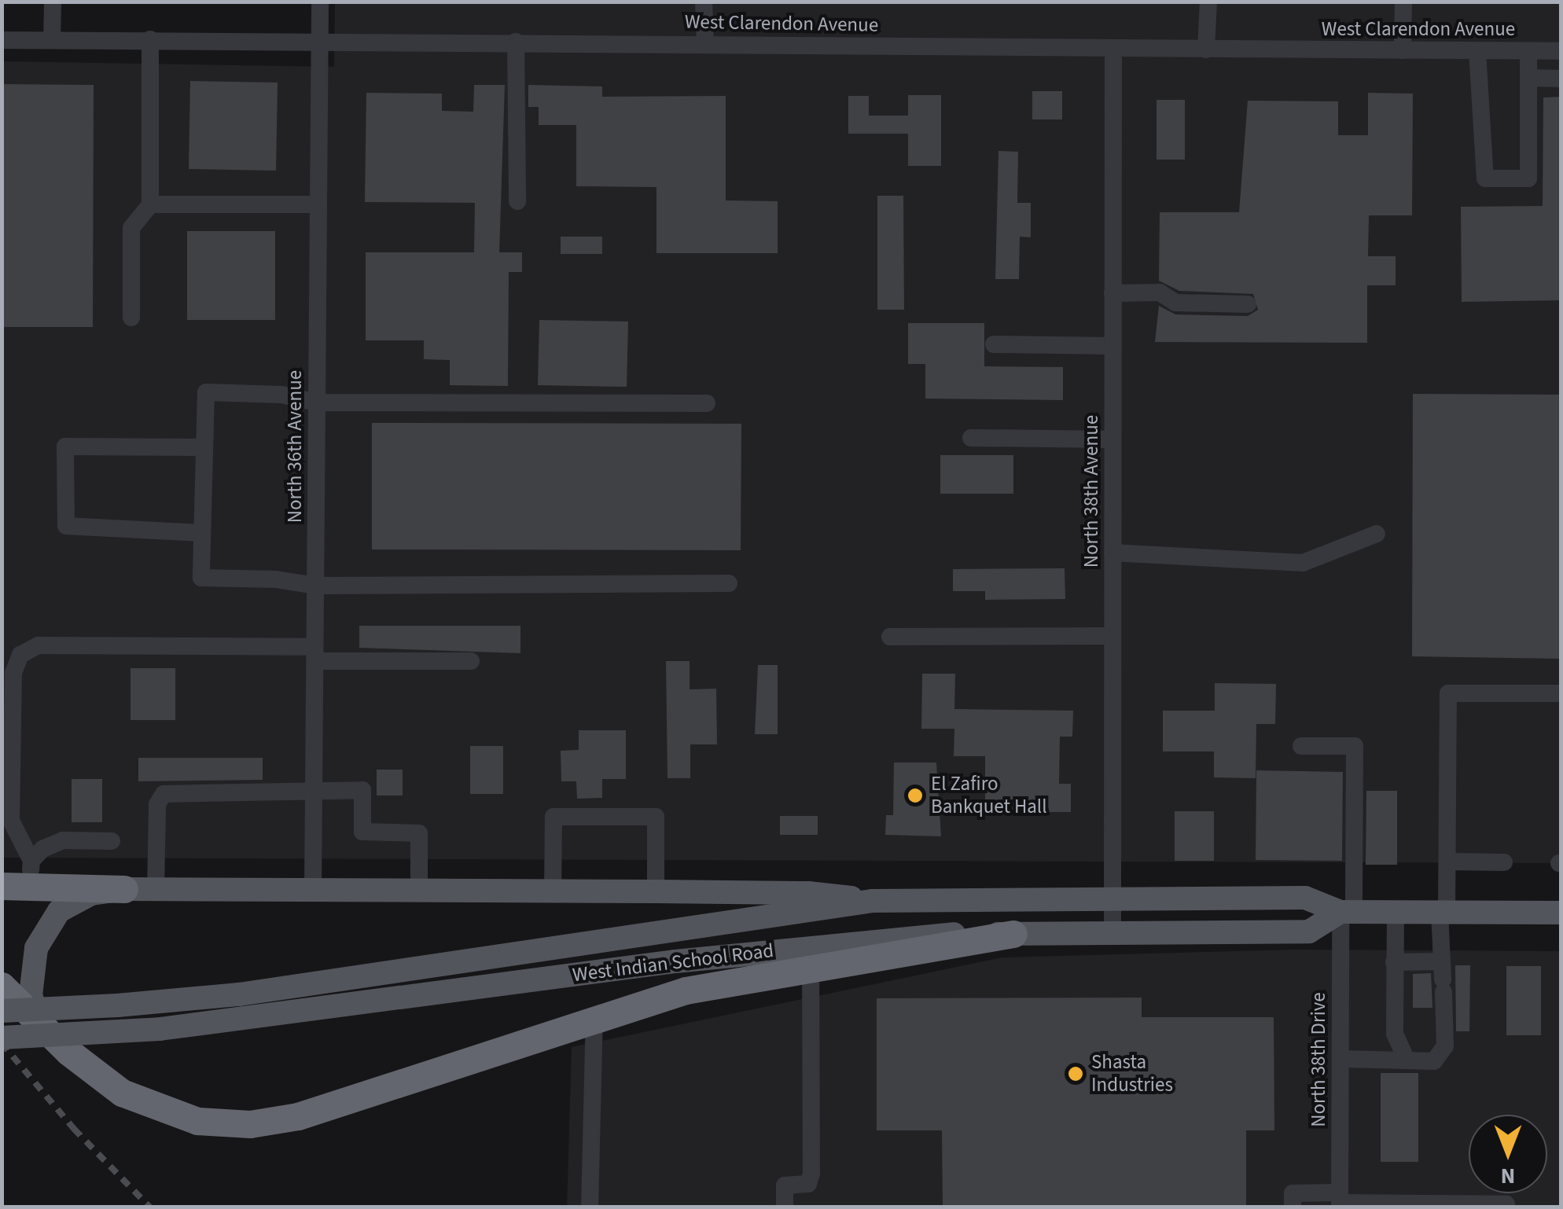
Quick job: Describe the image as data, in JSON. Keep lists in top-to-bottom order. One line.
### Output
{"streets":{"main road":["West Indian School Road"],"street":["West Clarendon Avenue","North 36th Avenue","North 38th Avenue","North 38th Drive"]},"crossings":[["West Clarendon Avenue","North 36th Avenue"],["West Clarendon Avenue","North 38th Avenue"],["North 38th Avenue","West Indian School Road"],["West Indian School Road","North 38th Drive"]],"places":["El Zafiro Bankquet Hall","Shasta Industries"],"north":"bottom"}
